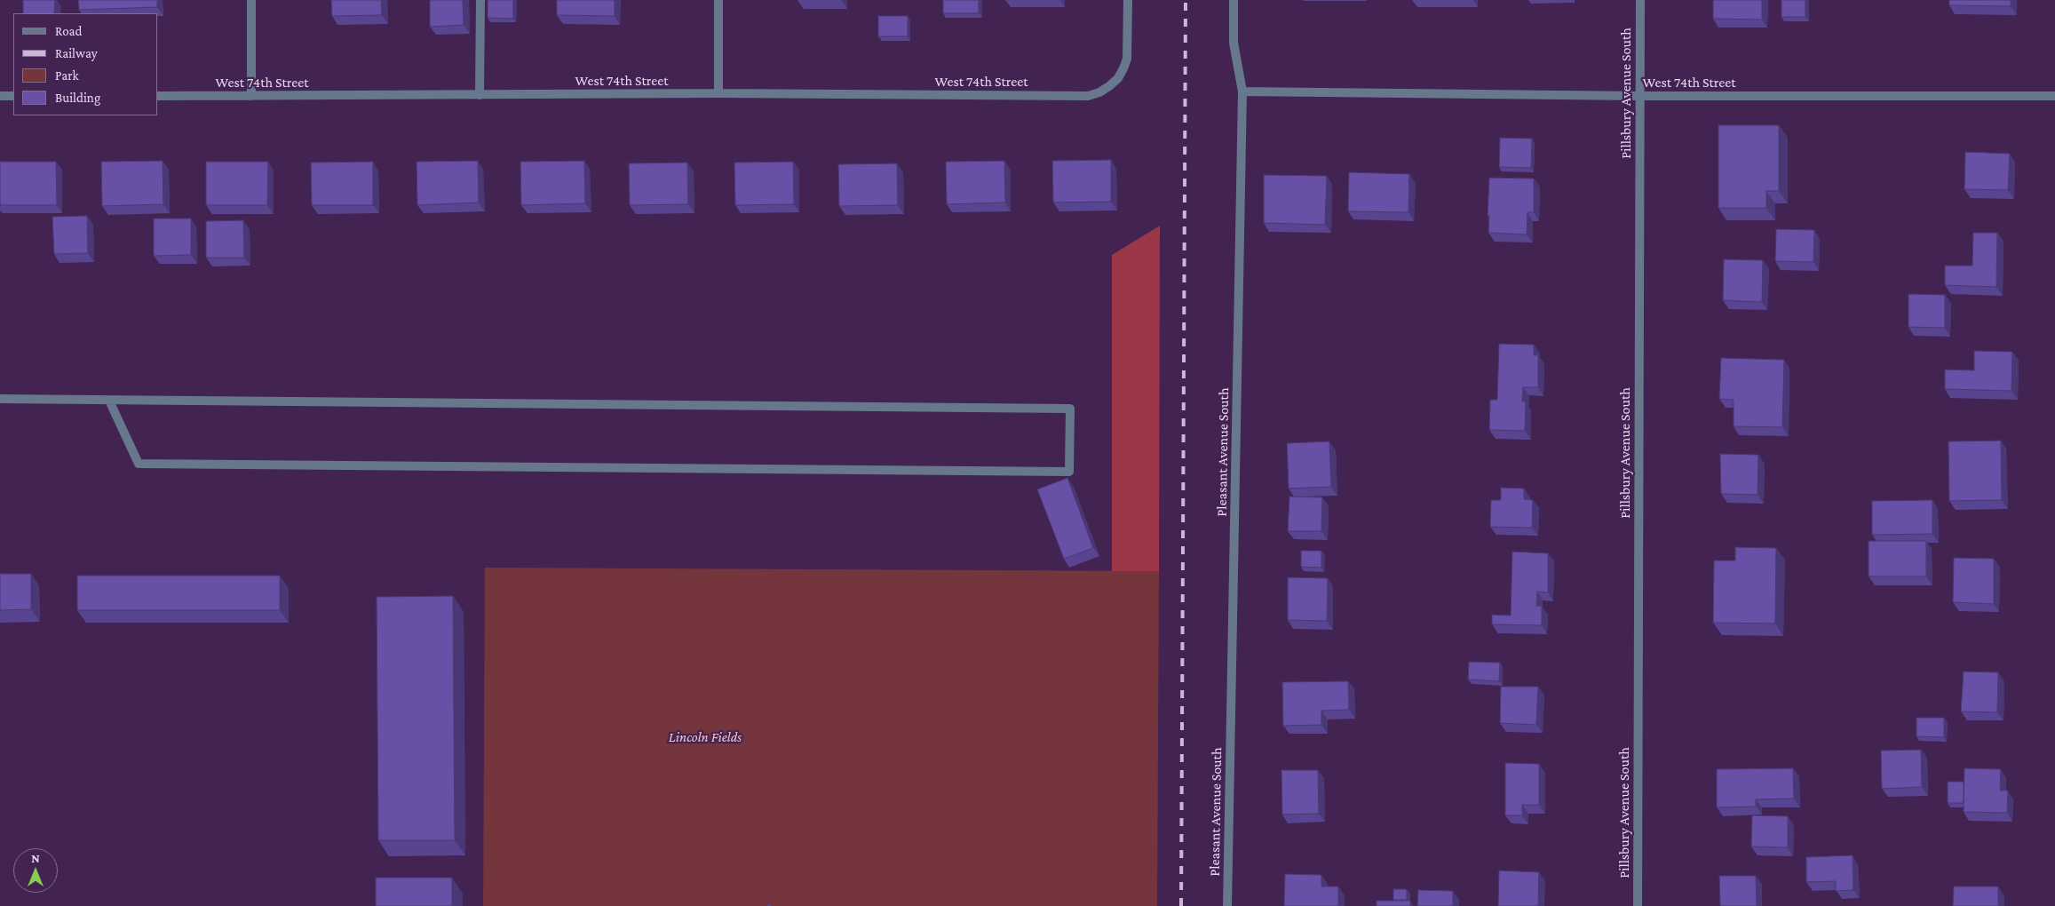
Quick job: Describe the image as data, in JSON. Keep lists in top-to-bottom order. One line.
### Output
{"streets":{"street":["West 74th Street","Pillsbury Avenue South","Pleasant Avenue South"]},"crossings":[["West 74th Street","Pillsbury Avenue South"],["West 74th Street","Pleasant Avenue South"]],"parks":["Lincoln Fields"],"legend":["Road","Railway","Park","Building"],"north":"top"}
